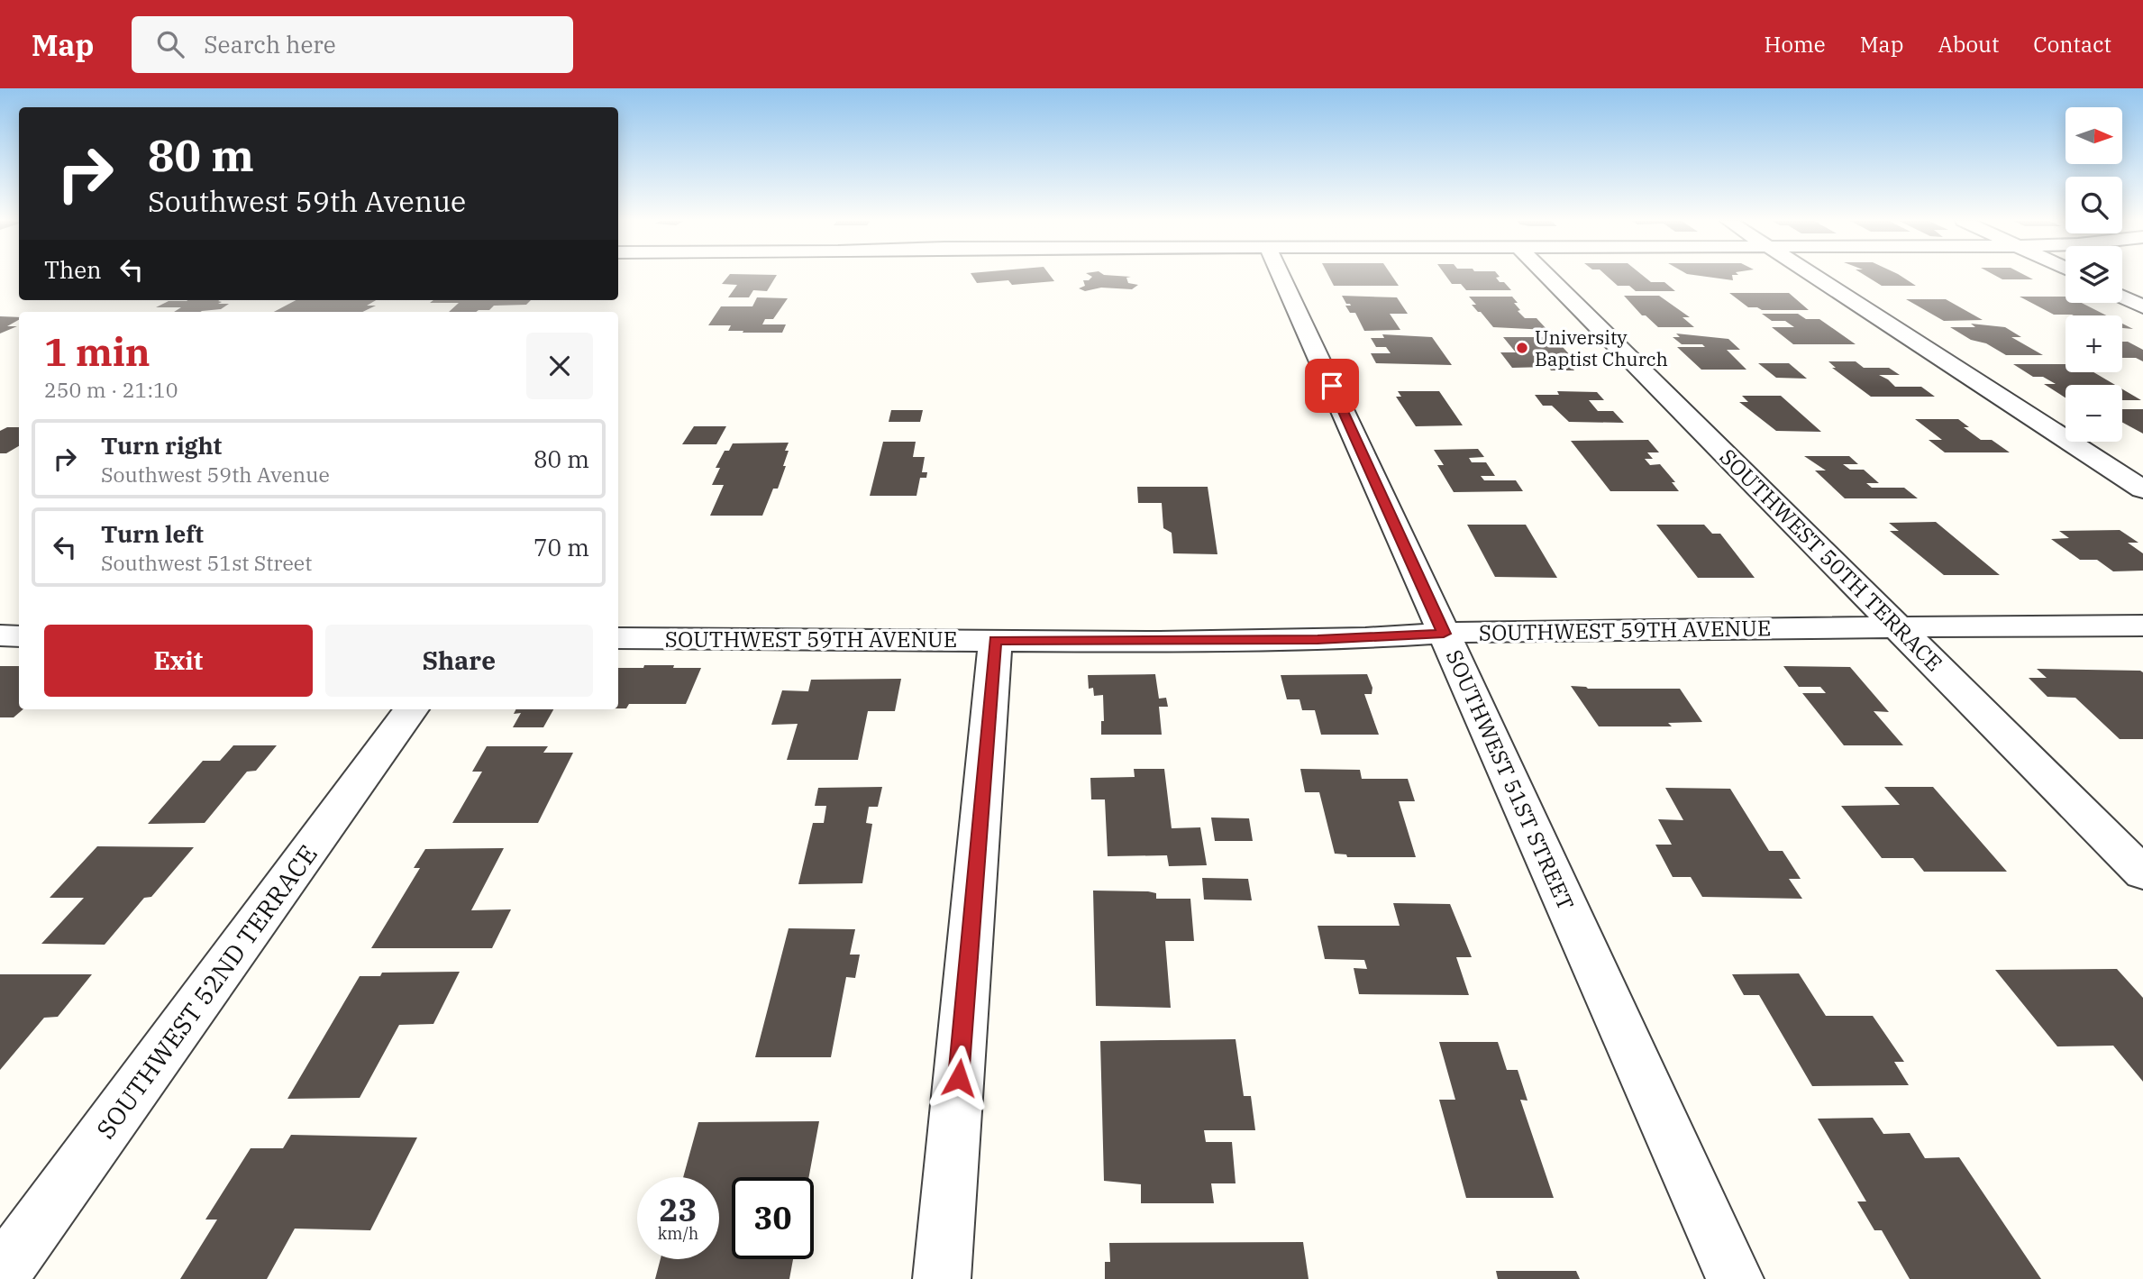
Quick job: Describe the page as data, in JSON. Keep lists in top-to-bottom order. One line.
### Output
{"streets":{"street":["SOUTHWEST 50TH TERRACE","SOUTHWEST 59TH AVENUE","SOUTHWEST 51ST STREET","SOUTHWEST 52ND TERRACE"]},"crossings":[["SOUTHWEST 50TH TERRACE","SOUTHWEST 59TH AVENUE"],["SOUTHWEST 59TH AVENUE","SOUTHWEST 51ST STREET"]],"places":["University Baptist Church"],"north":"right","page":{"header":"Map","search":"Search here","nav":["Home","Map","About","Contact"],"map_buttons":["+","−"],"turn":["80 m","Southwest 59th Avenue"],"then":"Then","heading":["1 min","250 m · 21:10"],"list":[{"name":"Turn right","note":"Southwest 59th Avenue","value":"80 m"},{"name":"Turn left","note":"Southwest 51st Street","value":"70 m"}],"buttons":["Exit","Share"],"speed":"23 km/h","limit":"30"}}
